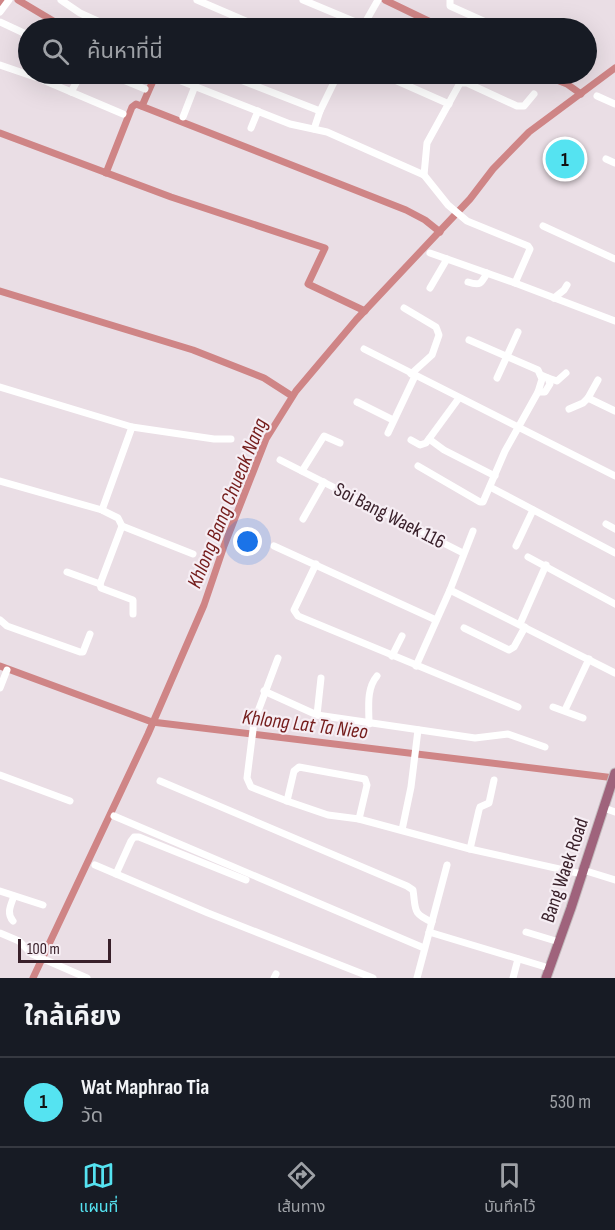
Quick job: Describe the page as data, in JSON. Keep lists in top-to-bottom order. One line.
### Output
{"streets":{"main road":["Bang Waek Road"],"street":["Soi Bang Waek 116"]},"water":["Khlong Bang Chueak Nang","Khlong Lat Ta Nieo"],"scale_bar":"100 m","page":{"search":"ค้นหาที่นี่","pins":"1","scale":"100 m","heading":"ใกล้เคียง","list":[{"mark":"1","name":"Wat Maphrao Tia","note":"วัด","value":"530 m"}],"nav":["แผนที่","เส้นทาง","บันทึกไว้"]}}
